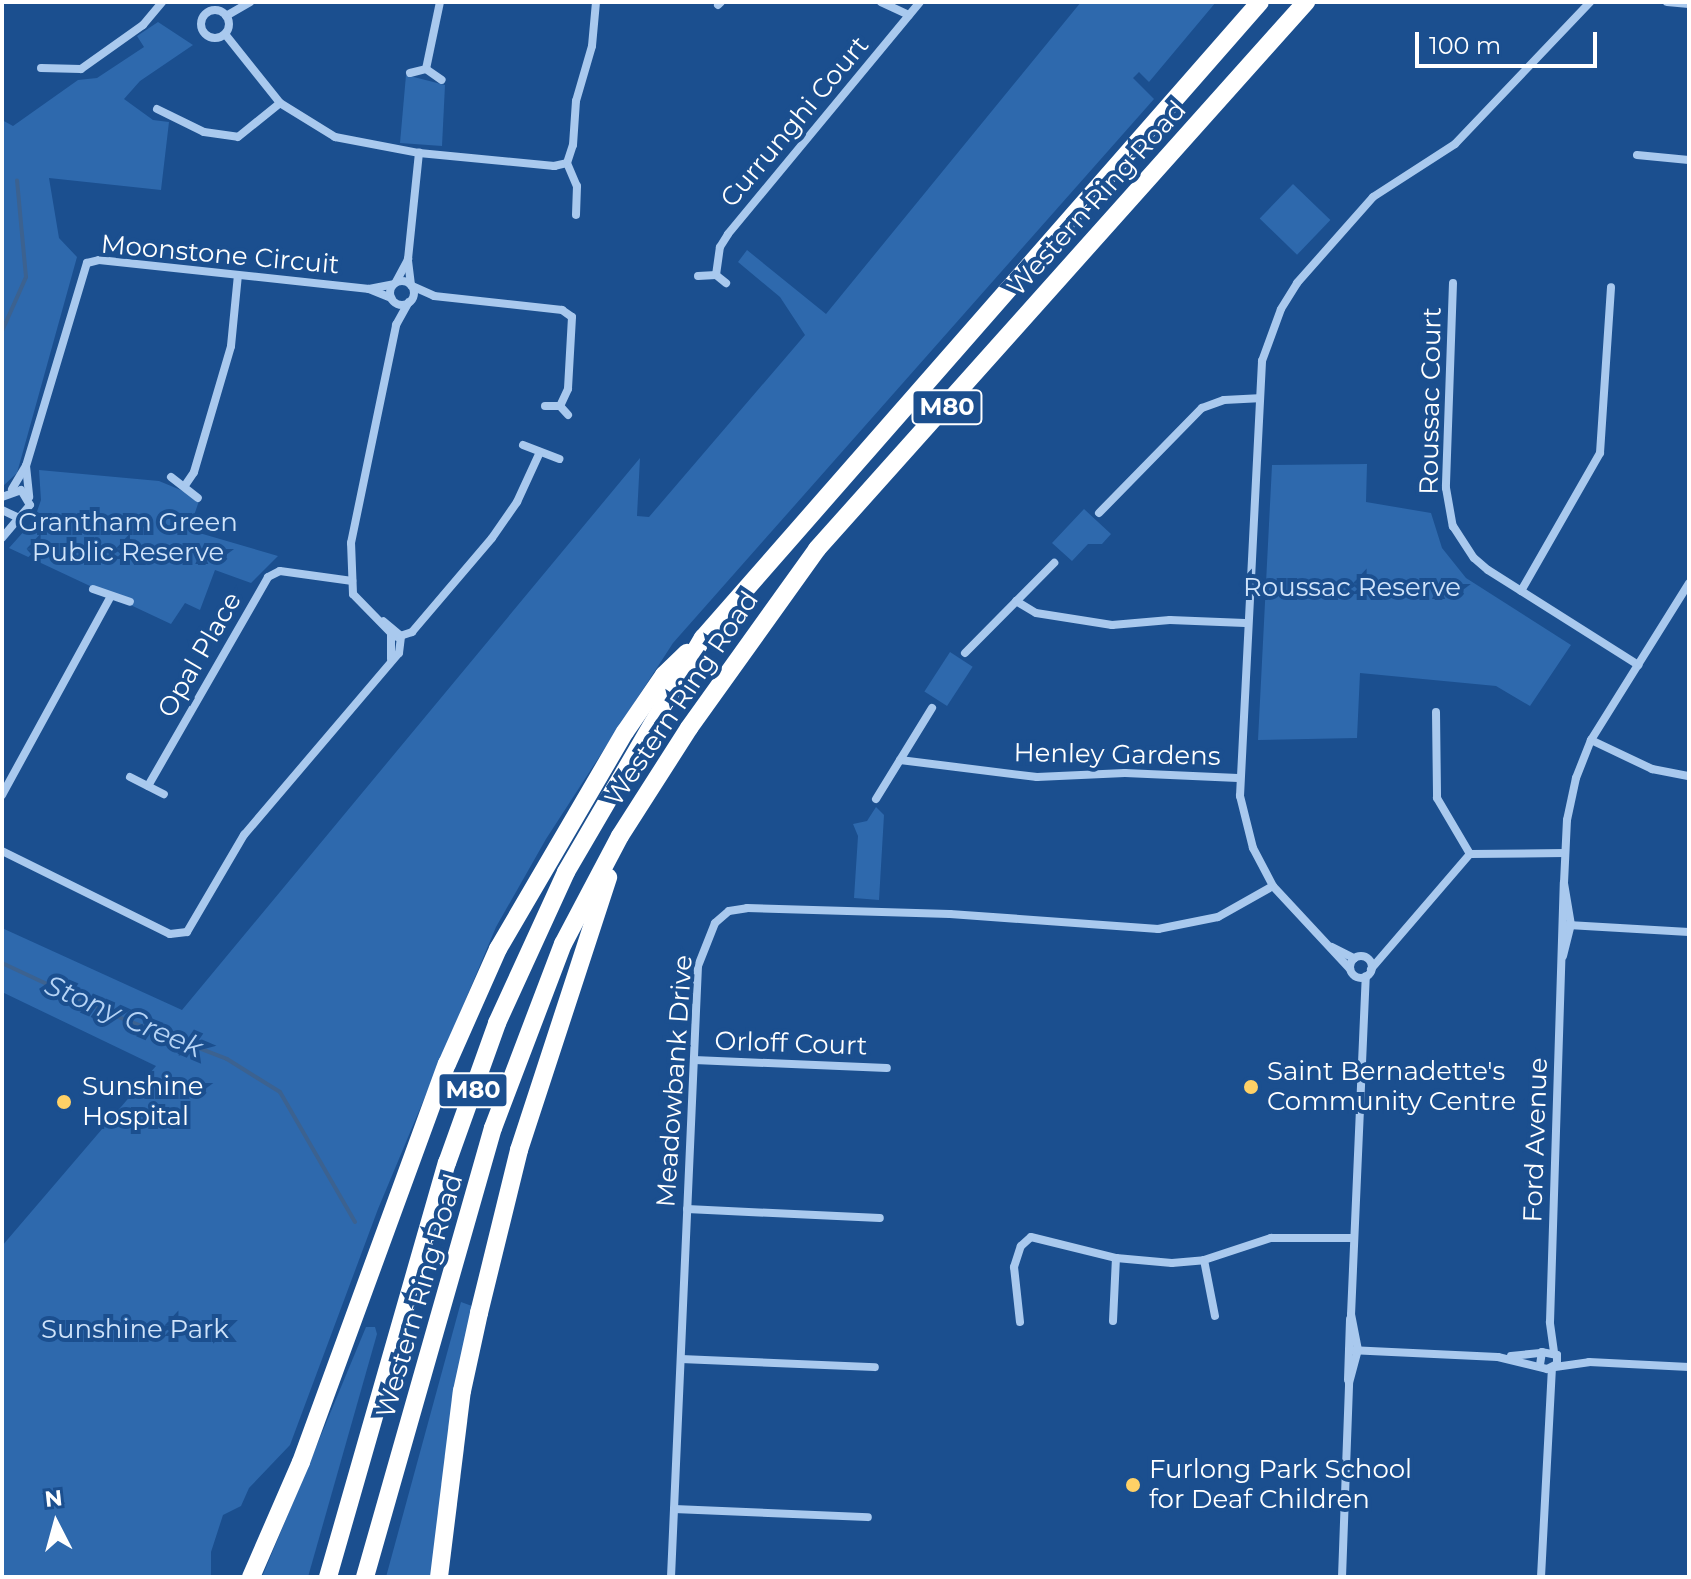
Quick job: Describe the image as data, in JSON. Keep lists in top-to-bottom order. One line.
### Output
{"streets":{"highway":["Western Ring Road","M80"],"street":["Currunghi Court","Moonstone Circuit","Roussac Court","Opal Place","Henley Gardens","Orloff Court","Meadowbank Drive","Ford Avenue"]},"crossings":[["Roussac Court","Ford Avenue"],["Orloff Court","Meadowbank Drive"]],"water":["Stony Creek"],"parks":["Grantham Green Public Reserve","Roussac Reserve","Sunshine Park"],"places":["Saint Bernadette's Community Centre","Sunshine Hospital","Furlong Park School for Deaf Children"],"scale_bar":"100 m","north":"top"}
